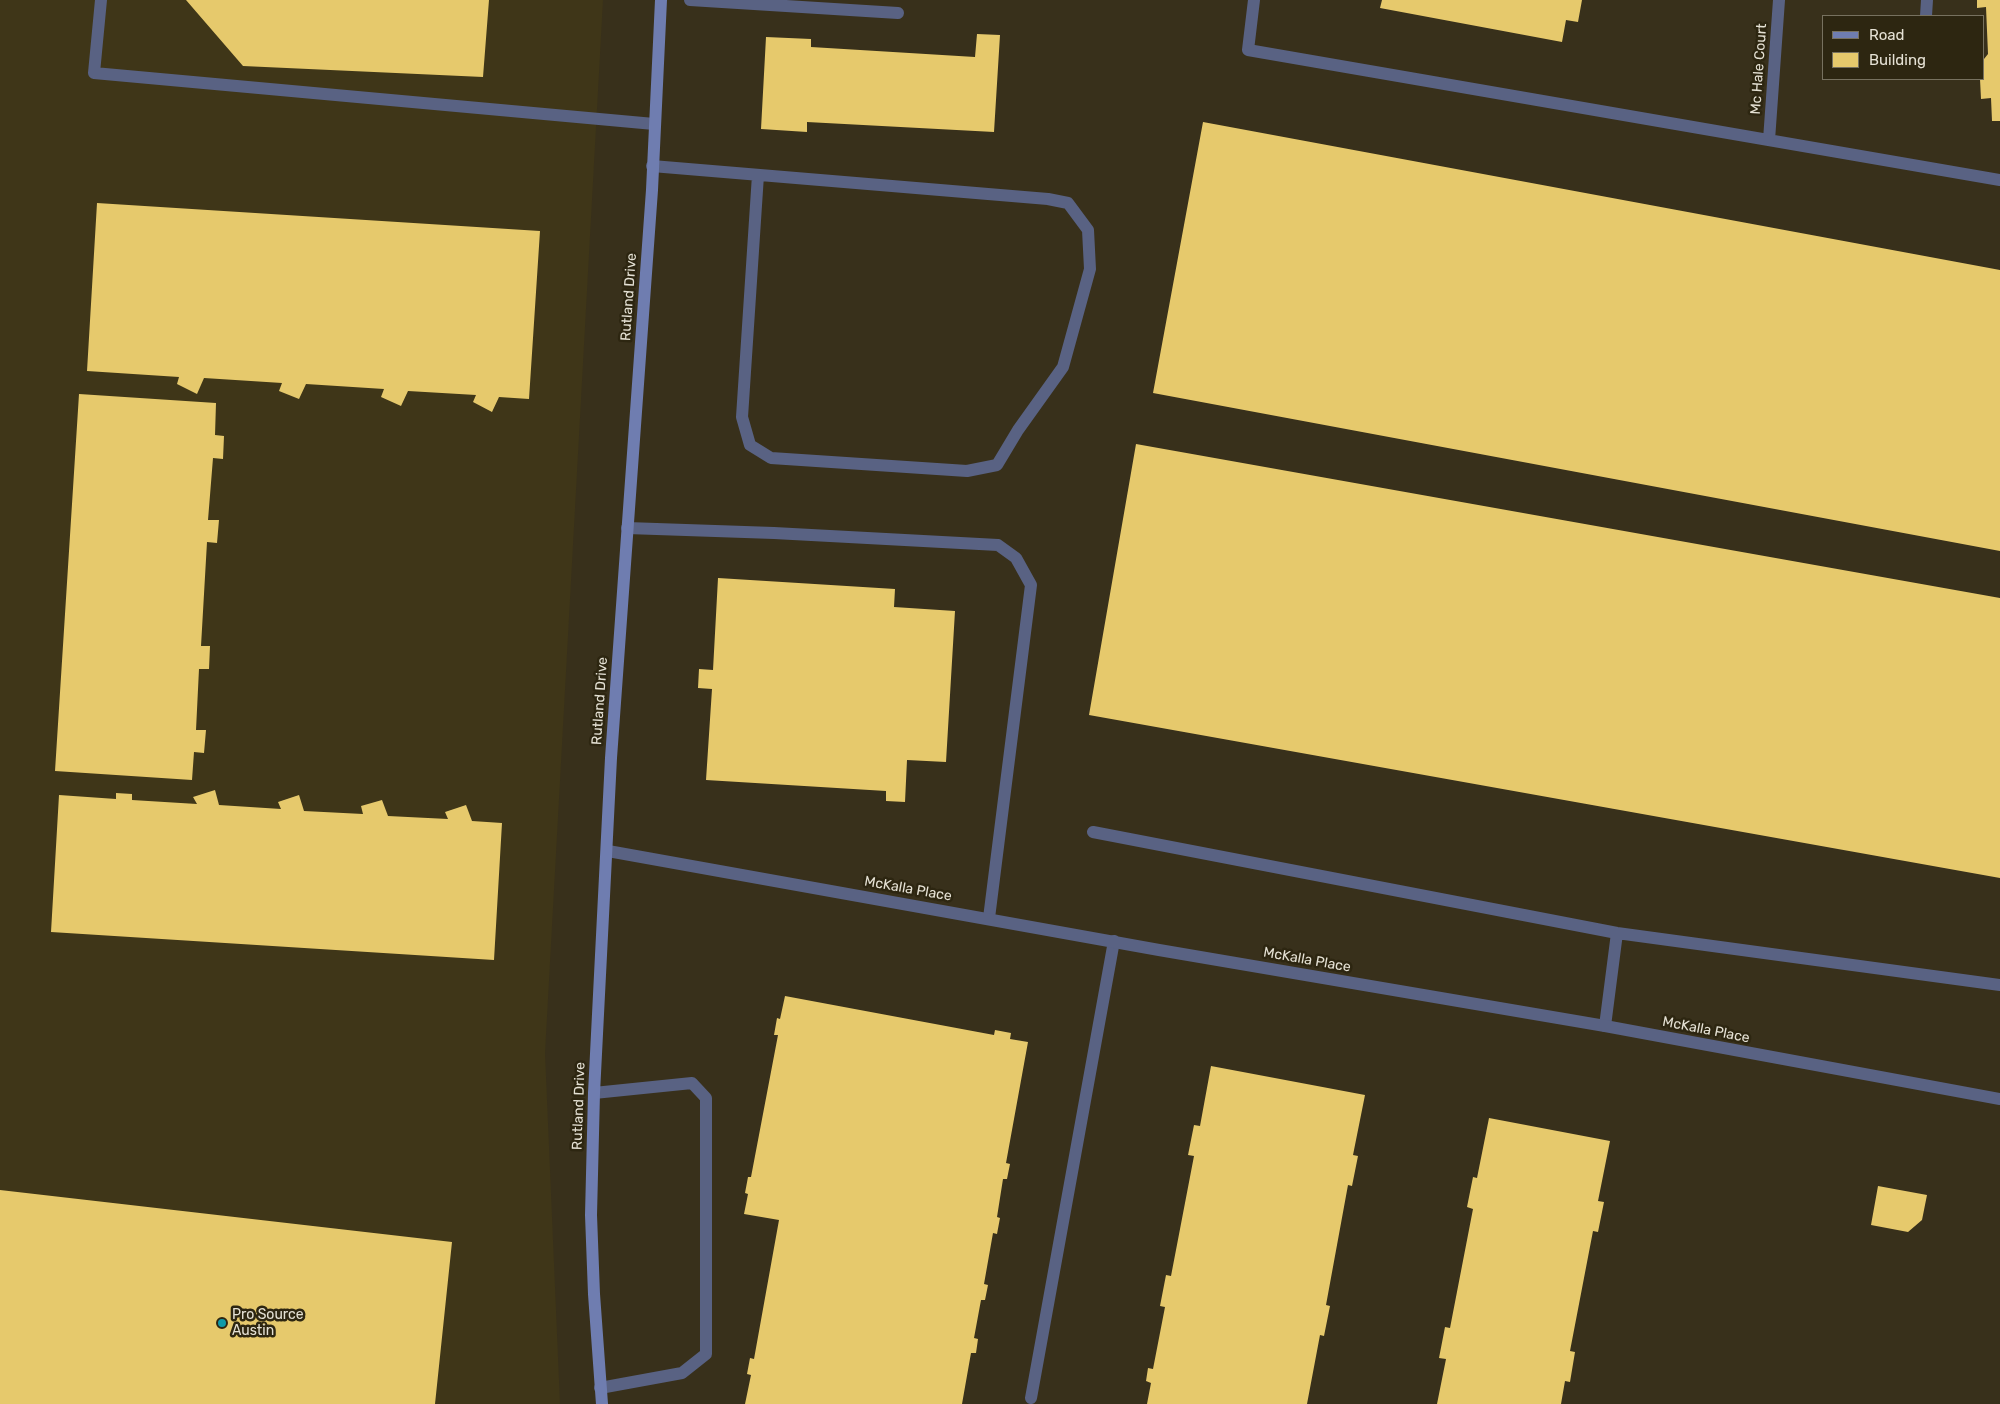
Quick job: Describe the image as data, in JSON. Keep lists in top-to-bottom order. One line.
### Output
{"streets":{"street":["Mc Hale Court","Rutland Drive","McKalla Place"]},"crossings":[["Rutland Drive","McKalla Place"]],"places":["Pro Source Austin"],"legend":["Road","Building"]}
